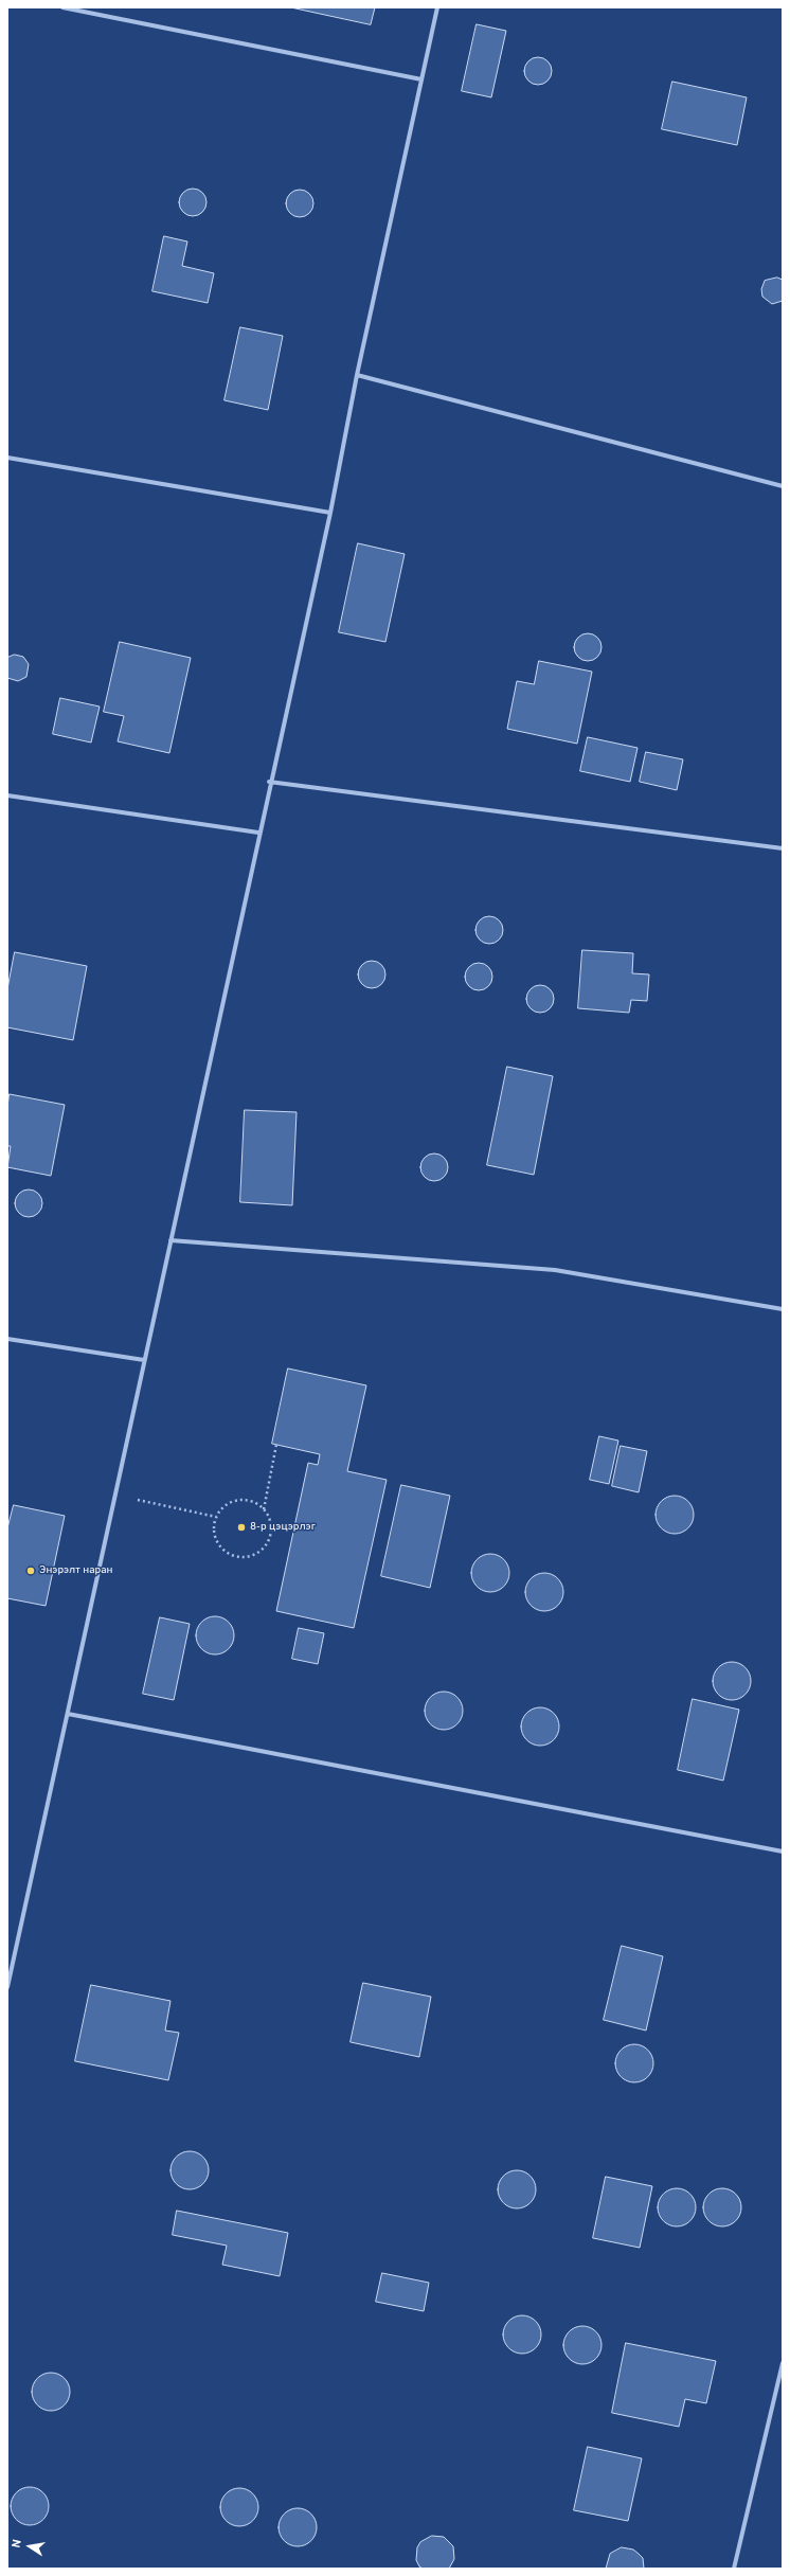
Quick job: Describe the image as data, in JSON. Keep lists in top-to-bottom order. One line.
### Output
{"places":["8-р цэцэрлэг","Энэрэлт наран"],"north":"left"}
